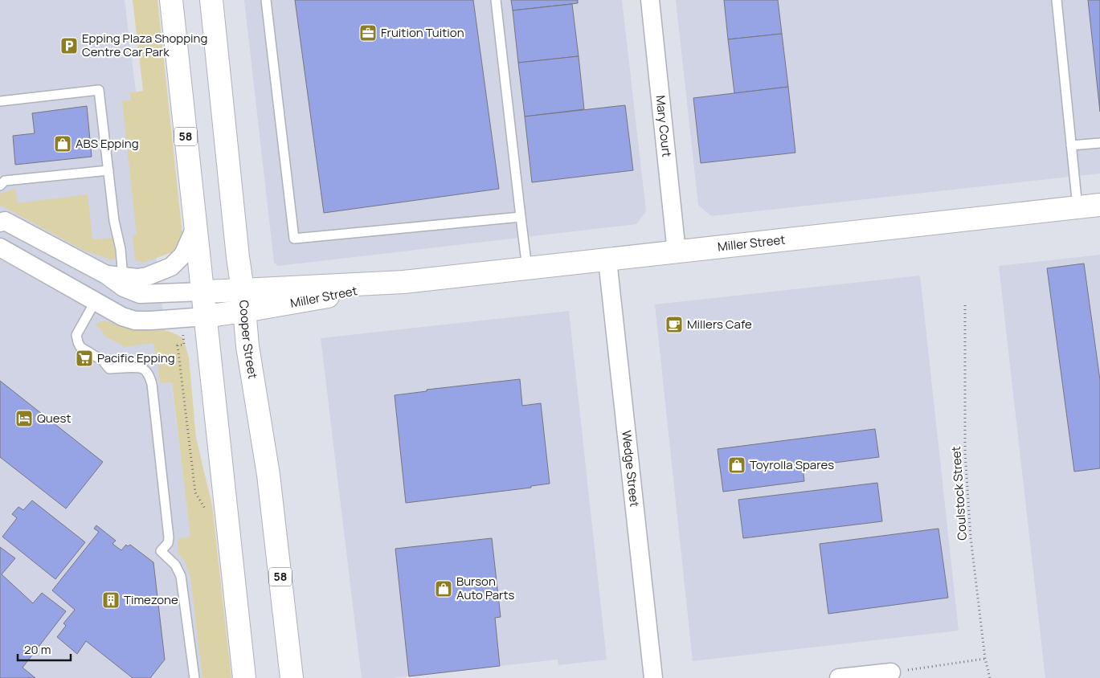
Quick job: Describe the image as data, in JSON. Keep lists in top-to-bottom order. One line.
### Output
{"streets":{"main road":["58","Miller Street","Cooper Street"],"street":["Mary Court","Wedge Street"],"path":["Coulstock Street"]},"crossings":[["Mary Court","Miller Street"],["Miller Street","Cooper Street"],["Miller Street","Wedge Street"]],"places":{"office":["Fruition Tuition"],"parking":["Epping Plaza Shopping Centre Car Park"],"shop":["ABS Epping","Toyrolla Spares","Burson Auto Parts"],"cafe":["Millers Cafe"],"supermarket":["Pacific Epping"],"hotel":["Quest"],"building":["Timezone"]},"scale_bar":"20 m"}
